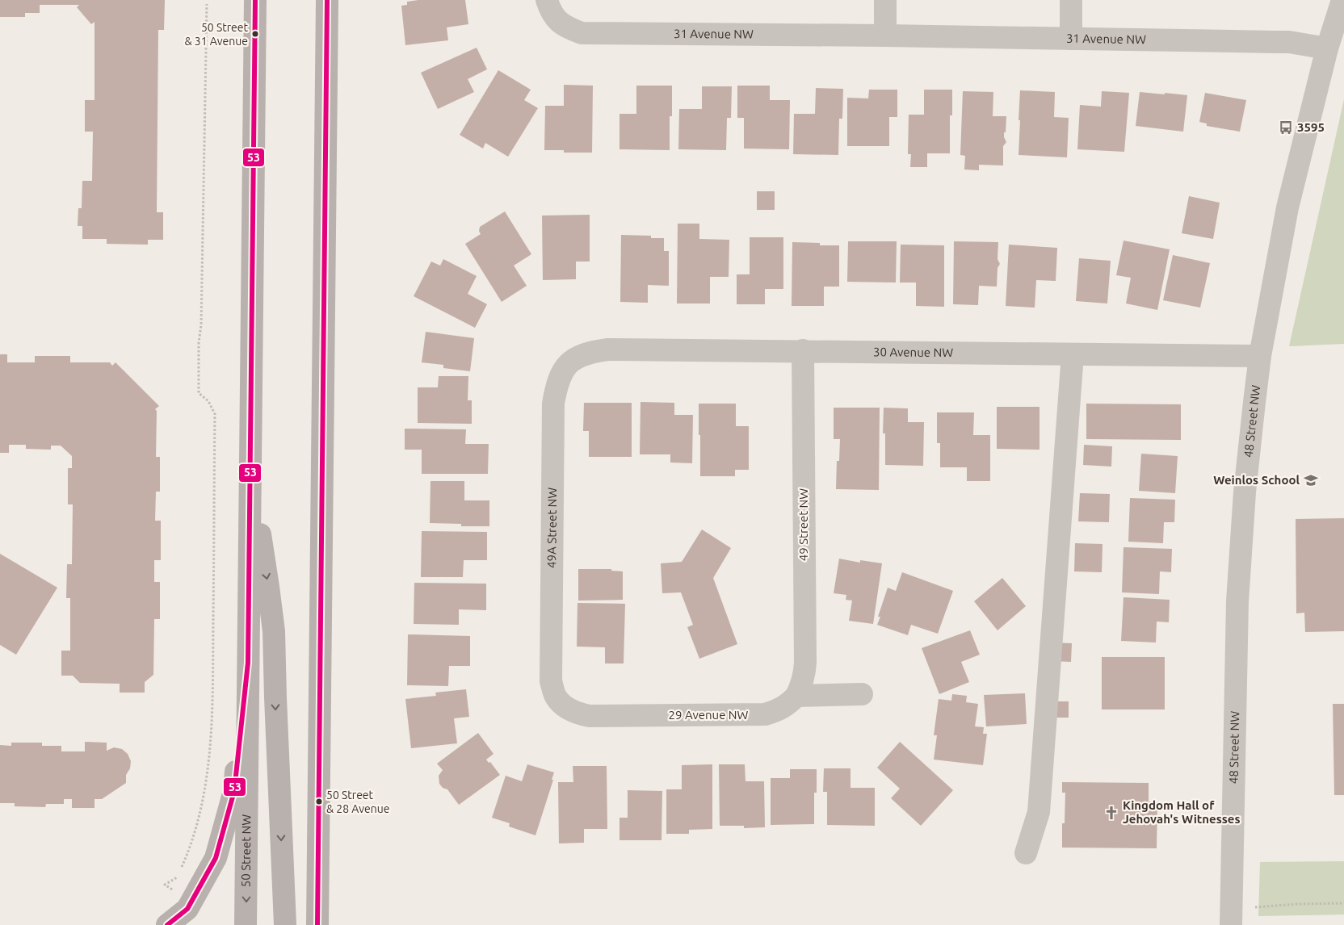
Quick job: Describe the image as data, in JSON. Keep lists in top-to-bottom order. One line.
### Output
{"streets":{"main road":["50 Street NW"],"street":["31 Avenue NW","30 Avenue NW","48 Street NW","49 Street NW","49A Street NW","29 Avenue NW"]},"crossings":[["31 Avenue NW","48 Street NW"],["30 Avenue NW","48 Street NW"],["30 Avenue NW","49 Street NW"],["30 Avenue NW","49A Street NW"],["49 Street NW","29 Avenue NW"],["49A Street NW","29 Avenue NW"]],"places":{"other":["50 Street & 31 Avenue","50 Street & 28 Avenue"],"bus stop":["3595"],"school or university":["Weinlos School"],"church":["Kingdom Hall of Jehovah's Witnesses"]},"lines":["transit line 53"]}
